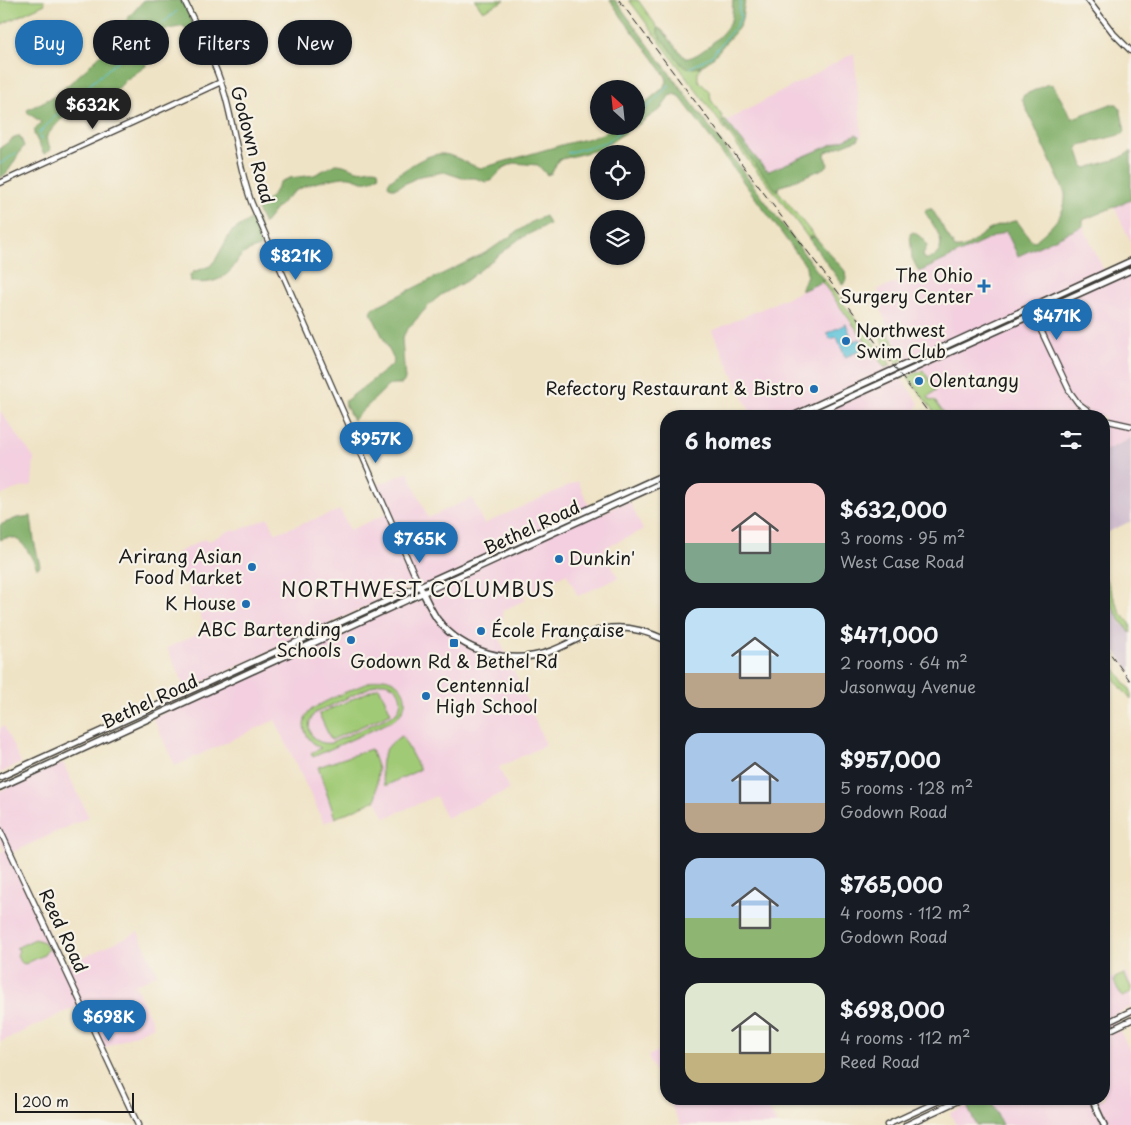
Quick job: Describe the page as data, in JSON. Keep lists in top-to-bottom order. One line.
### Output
{"streets":{"main road":["Godown Road","Bethel Road","Reed Road"]},"crossings":[["Godown Road","Bethel Road"]],"districts":["NORTHWEST COLUMBUS"],"places":{"health":["The Ohio Surgery Center"],"other":["Northwest Swim Club","Olentangy","Refectory Restaurant & Bistro","Dunkin'","Arirang Asian Food Market","K House","École Française","ABC Bartending Schools","Centennial High School"],"transit":["Godown Rd & Bethel Rd"]},"scale_bar":"200 m","north":"top left","page":{"chip":["Buy","Rent","Filters","New"],"price":["$632K","$821K","$471K","$957K","$765K","$698K"],"heading":"6 homes","list":[{"name":"$632,000","note":"3 rooms · 95 m² · West Case Road"},{"name":"$471,000","note":"2 rooms · 64 m² · Jasonway Avenue"},{"name":"$957,000","note":"5 rooms · 128 m² · Godown Road"},{"name":"$765,000","note":"4 rooms · 112 m² · Godown Road"},{"name":"$698,000","note":"4 rooms · 112 m² · Reed Road"}],"scale":"200 m"}}
